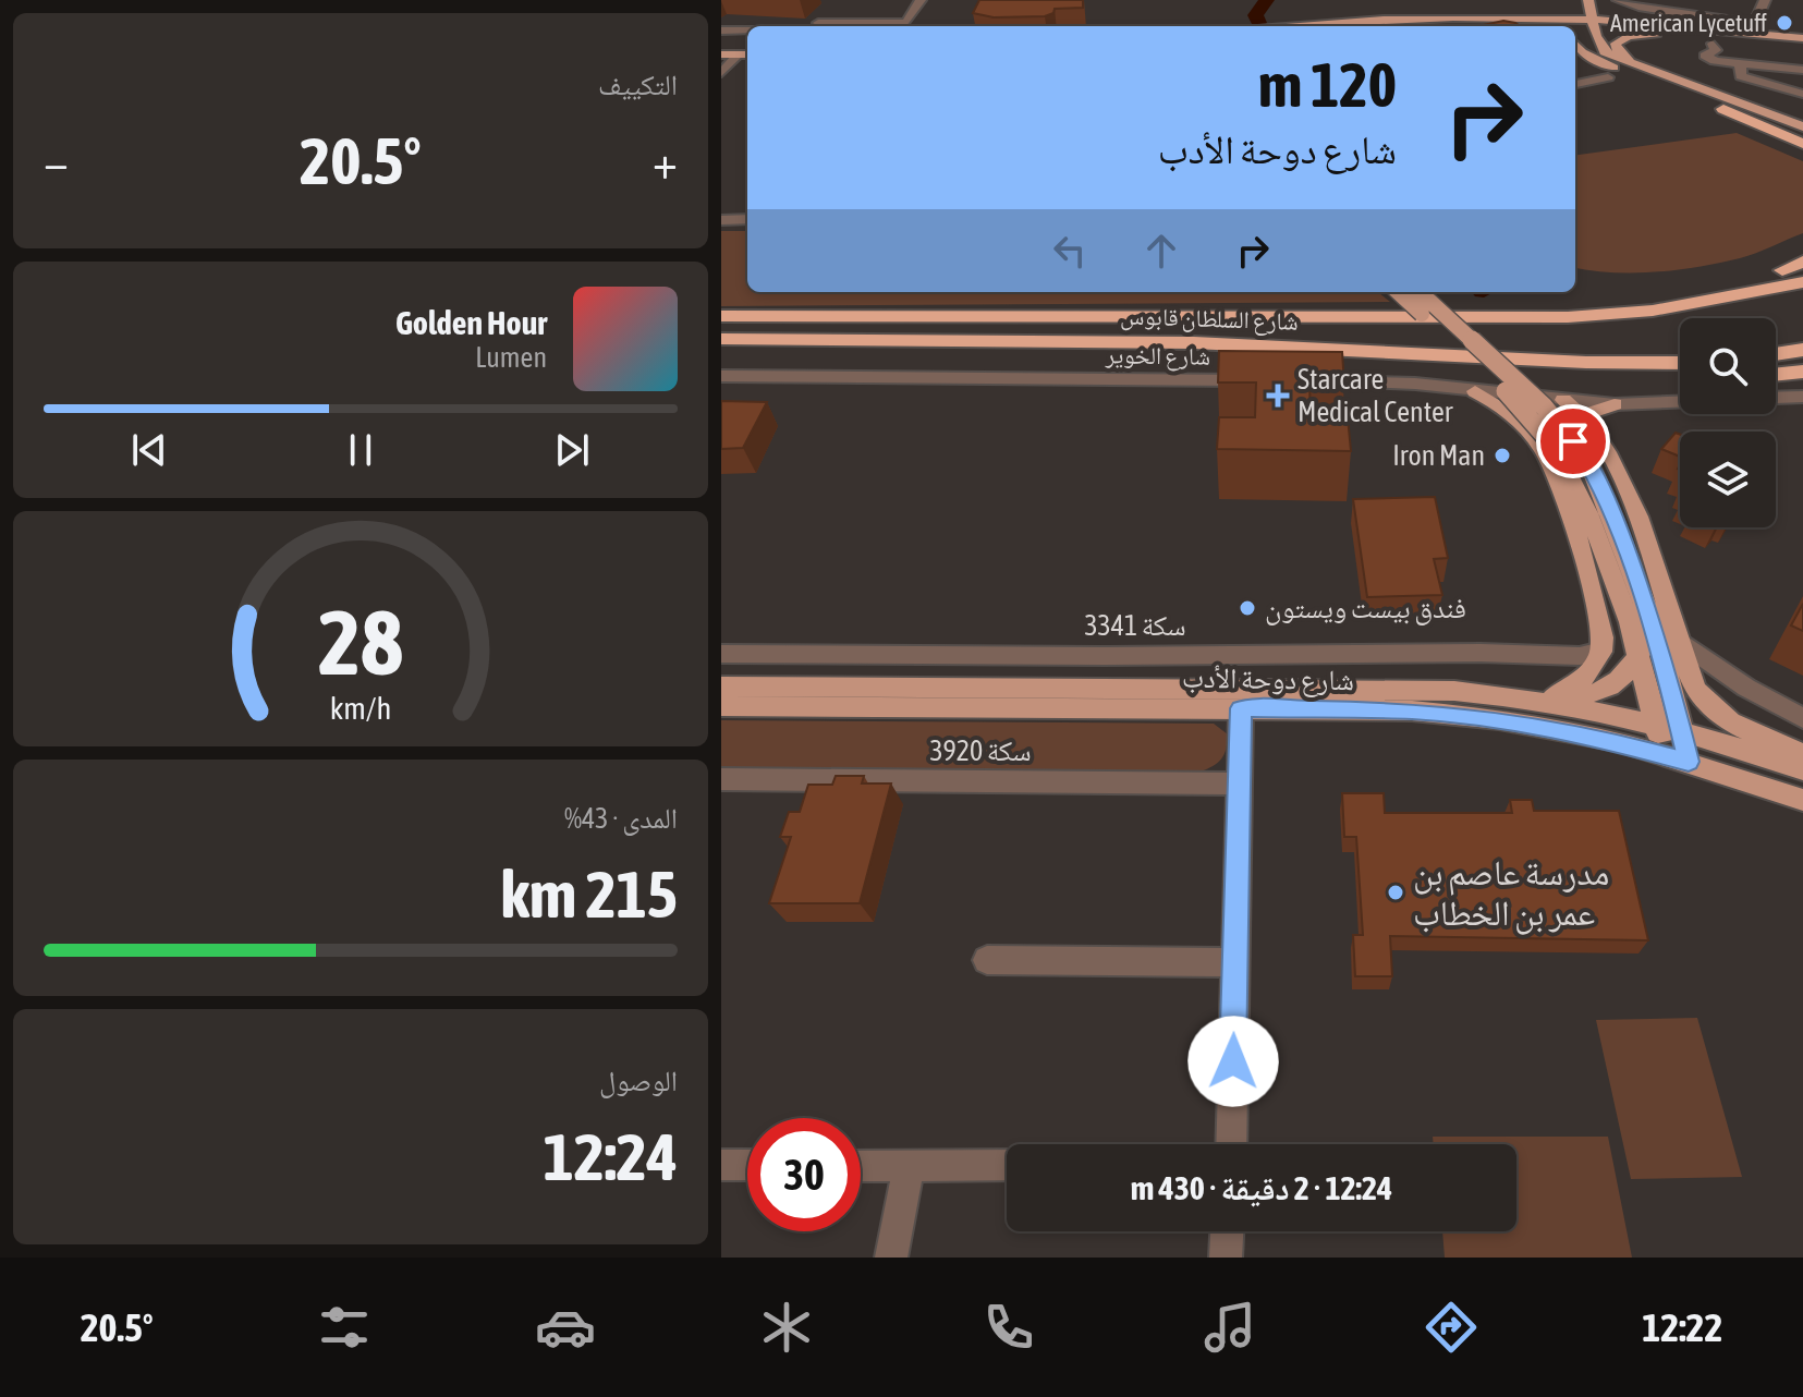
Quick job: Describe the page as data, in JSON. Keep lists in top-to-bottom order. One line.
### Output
{"streets":{"highway":["شارع السلطان قابوس"],"main road":["شارع دوحة الأدب"],"street":["شارع الخوير","سكة 3341","سكة 3920"]},"places":{"other":["American Lycetuff","Iron Man","فندق بيست ويستون","مدرسة عاصم بن عمر بن الخطاب"],"health":["Starcare Medical Center"]},"page":{"tile":["التكييف",["المدى · 43%","215 km"],["الوصول","12:24"]],"turn":["120 m","شارع دوحة الأدب"],"heat":["−","20.5°","+"],"song":["Golden Hour","Lumen"],"limit":"30","trip":"12:24 · 2 دقيقة · 430 m","tabs":["12:22","20.5°"],"gauge":["28","km/h"]}}
